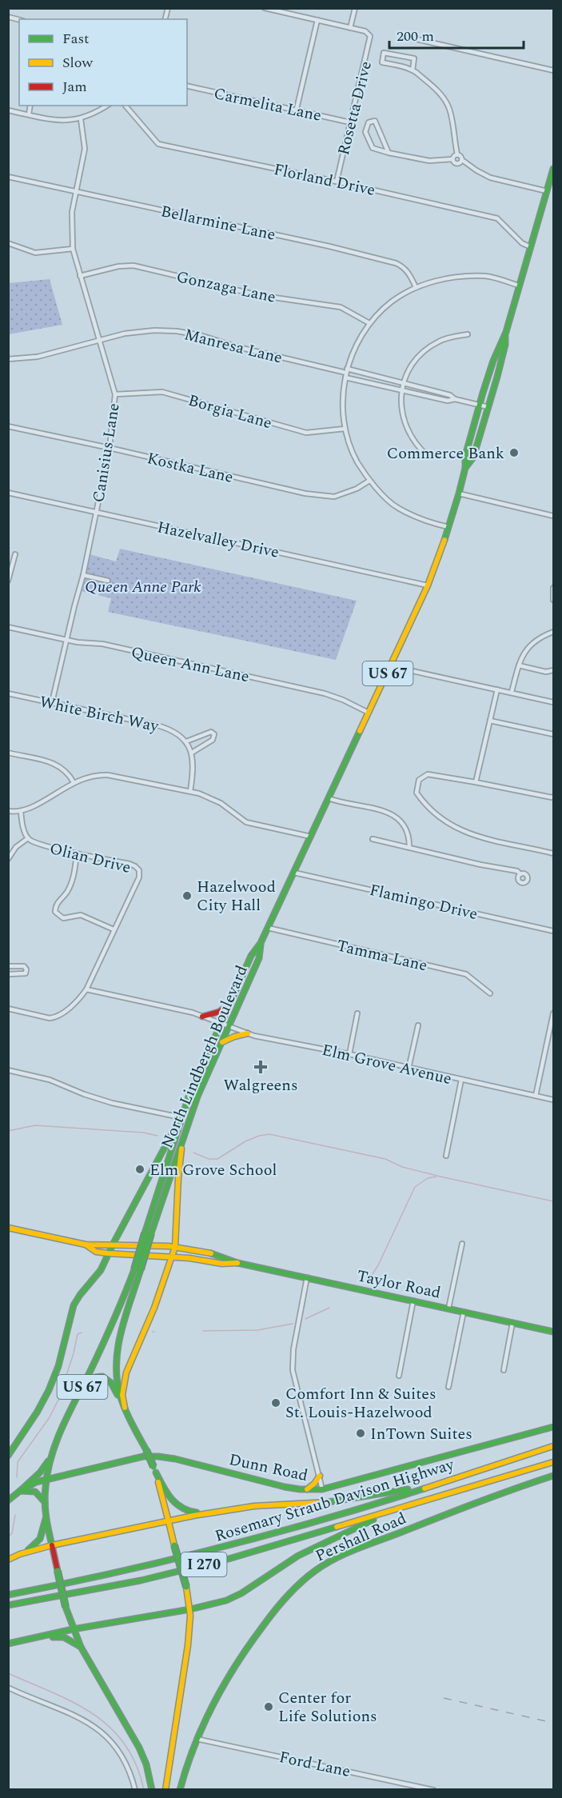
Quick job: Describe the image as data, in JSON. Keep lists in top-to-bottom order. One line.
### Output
{"streets":{"main road":["US 67","North Lindbergh Boulevard","Taylor Road","Dunn Road","Rosemary Straub Davison Highway","Pershall Road","I 270"],"street":["Carmelita Lane","Rosetta Drive","Florland Drive","Bellarmine Lane","Gonzaga Lane","Manresa Lane","Borgia Lane","Canisius Lane","Kostka Lane","Hazelvalley Drive","Queen Ann Lane","White Birch Way","Olian Drive","Flamingo Drive","Tamma Lane","Elm Grove Avenue","Ford Lane"]},"crossings":[["Carmelita Lane","Rosetta Drive"],["Rosetta Drive","Florland Drive"],["Florland Drive","North Lindbergh Boulevard"],["Bellarmine Lane","Canisius Lane"],["Gonzaga Lane","Canisius Lane"],["Manresa Lane","Canisius Lane"],["Manresa Lane","North Lindbergh Boulevard"],["Borgia Lane","Canisius Lane"],["Canisius Lane","Kostka Lane"],["Canisius Lane","Hazelvalley Drive"],["Canisius Lane","Queen Ann Lane"],["Canisius Lane","White Birch Way"],["Hazelvalley Drive","North Lindbergh Boulevard"],["Queen Ann Lane","North Lindbergh Boulevard"],["Olian Drive","Elm Grove Avenue"],["Flamingo Drive","North Lindbergh Boulevard"],["Tamma Lane","North Lindbergh Boulevard"],["North Lindbergh Boulevard","Elm Grove Avenue"],["North Lindbergh Boulevard","Dunn Road"],["Pershall Road","Ford Lane"]],"parks":["Queen Anne Park"],"places":{"other":["Commerce Bank","Hazelwood City Hall","Elm Grove School","Comfort Inn & Suites St. Louis-Hazelwood","InTown Suites","Center for Life Solutions"],"health":["Walgreens"]},"legend":["Fast","Slow","Jam"],"scale_bar":"200 m"}
